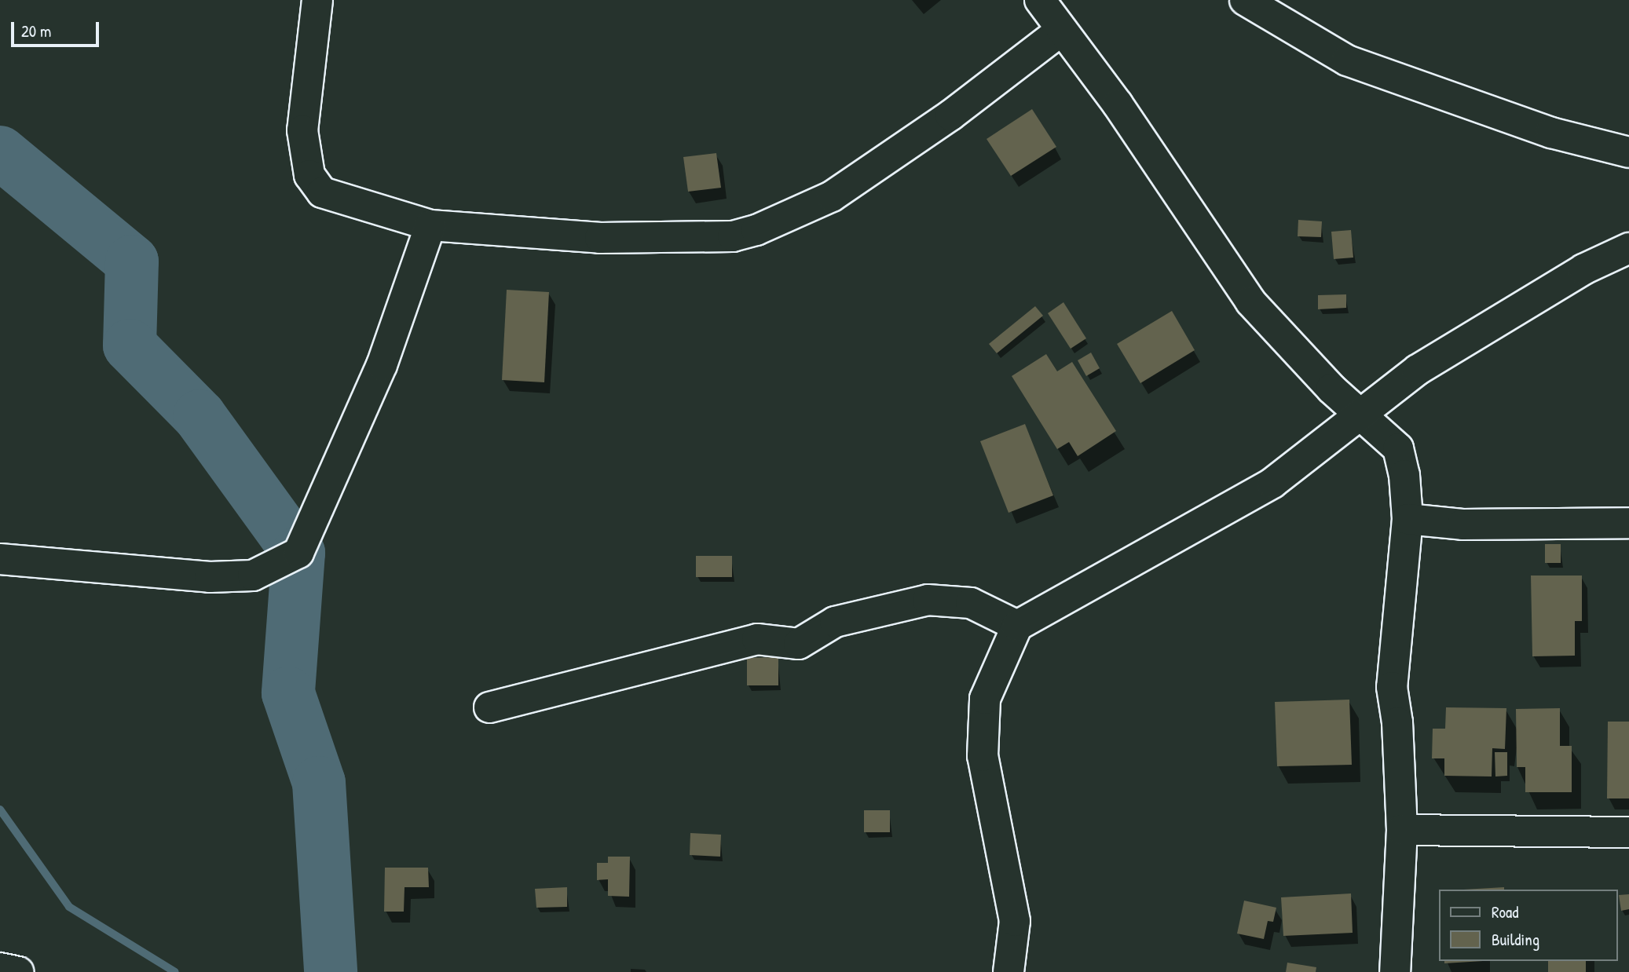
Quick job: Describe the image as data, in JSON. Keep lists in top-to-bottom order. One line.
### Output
{"legend":["Road","Building"],"scale_bar":"20 m"}
